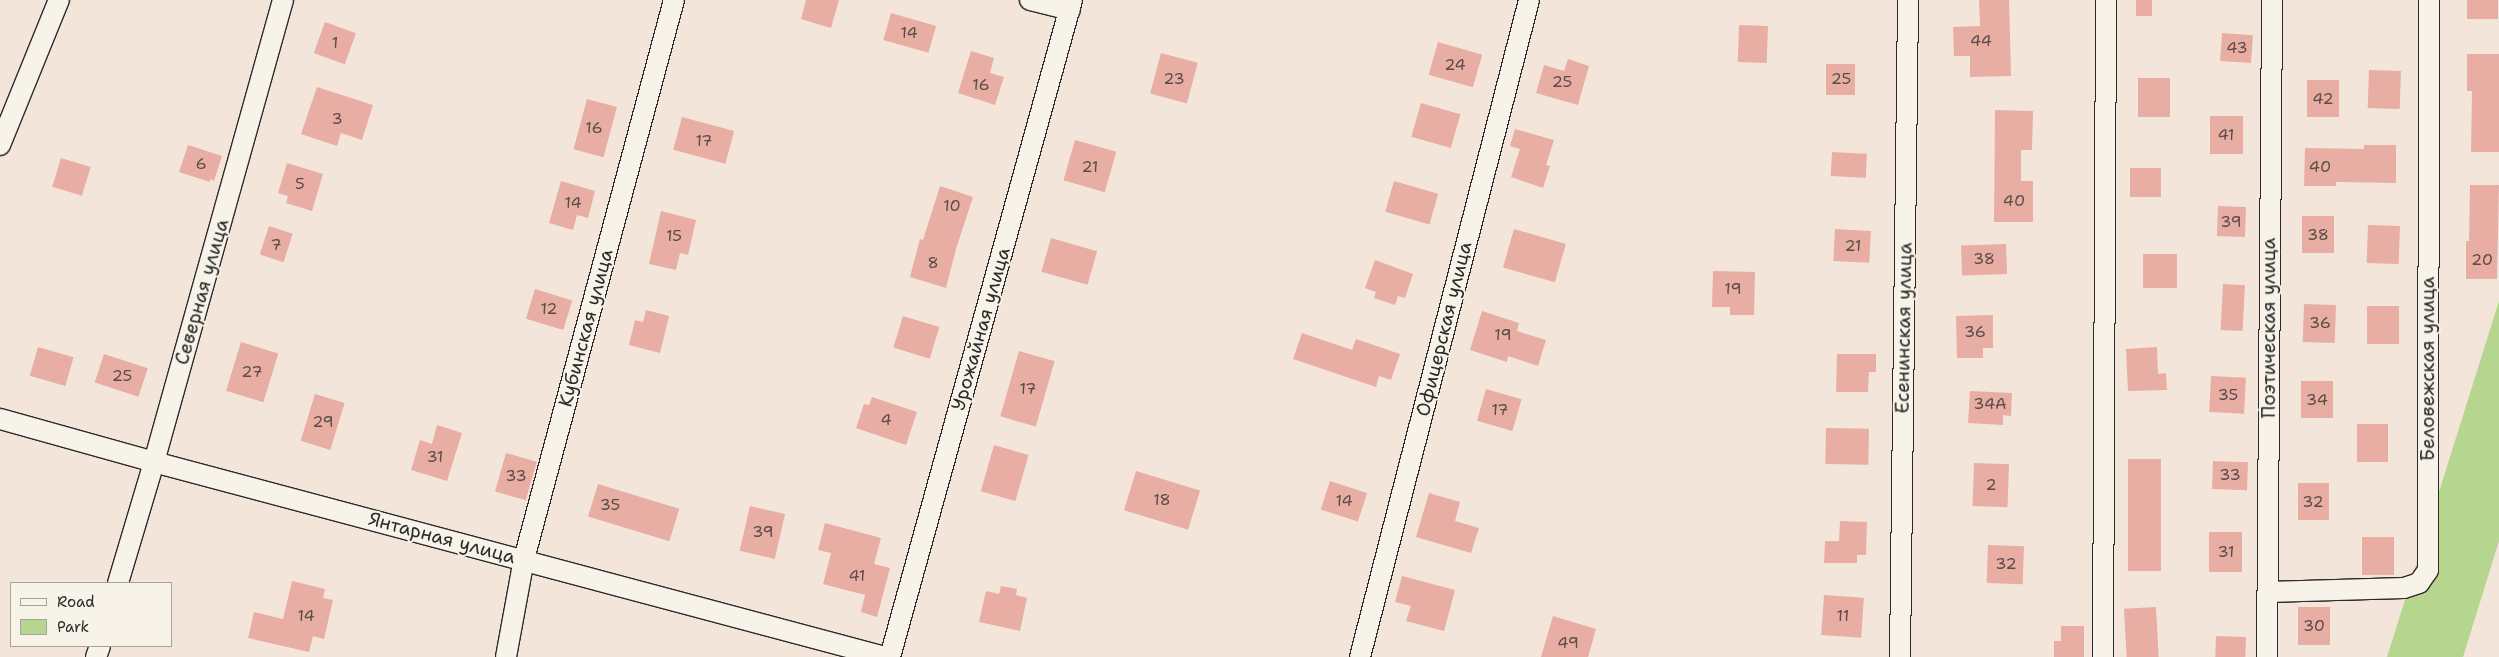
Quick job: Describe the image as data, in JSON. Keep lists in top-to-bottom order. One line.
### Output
{"streets":{"street":["Северная улица","Кубинская улица","Есенинская улица","Поэтическая улица","Урожайная улица","Офицерская улица","Беловежская улица","Янтарная улица"]},"crossings":[["Северная улица","Янтарная улица"],["Кубинская улица","Янтарная улица"],["Поэтическая улица","Беловежская улица"]],"house_numbers":["14","44","1","43","24","23","25","25","16","42","3","16","41","17","6","21","40","5","40","14","10","39","38","15","7","21","38","20","8","19","12","36","36","19","27","25","17","35","34","34А","17","4","29","31","33","33","2","18","14","32","35","39","31","32","41","14","11","30","49"],"legend":["Road","Park"]}
